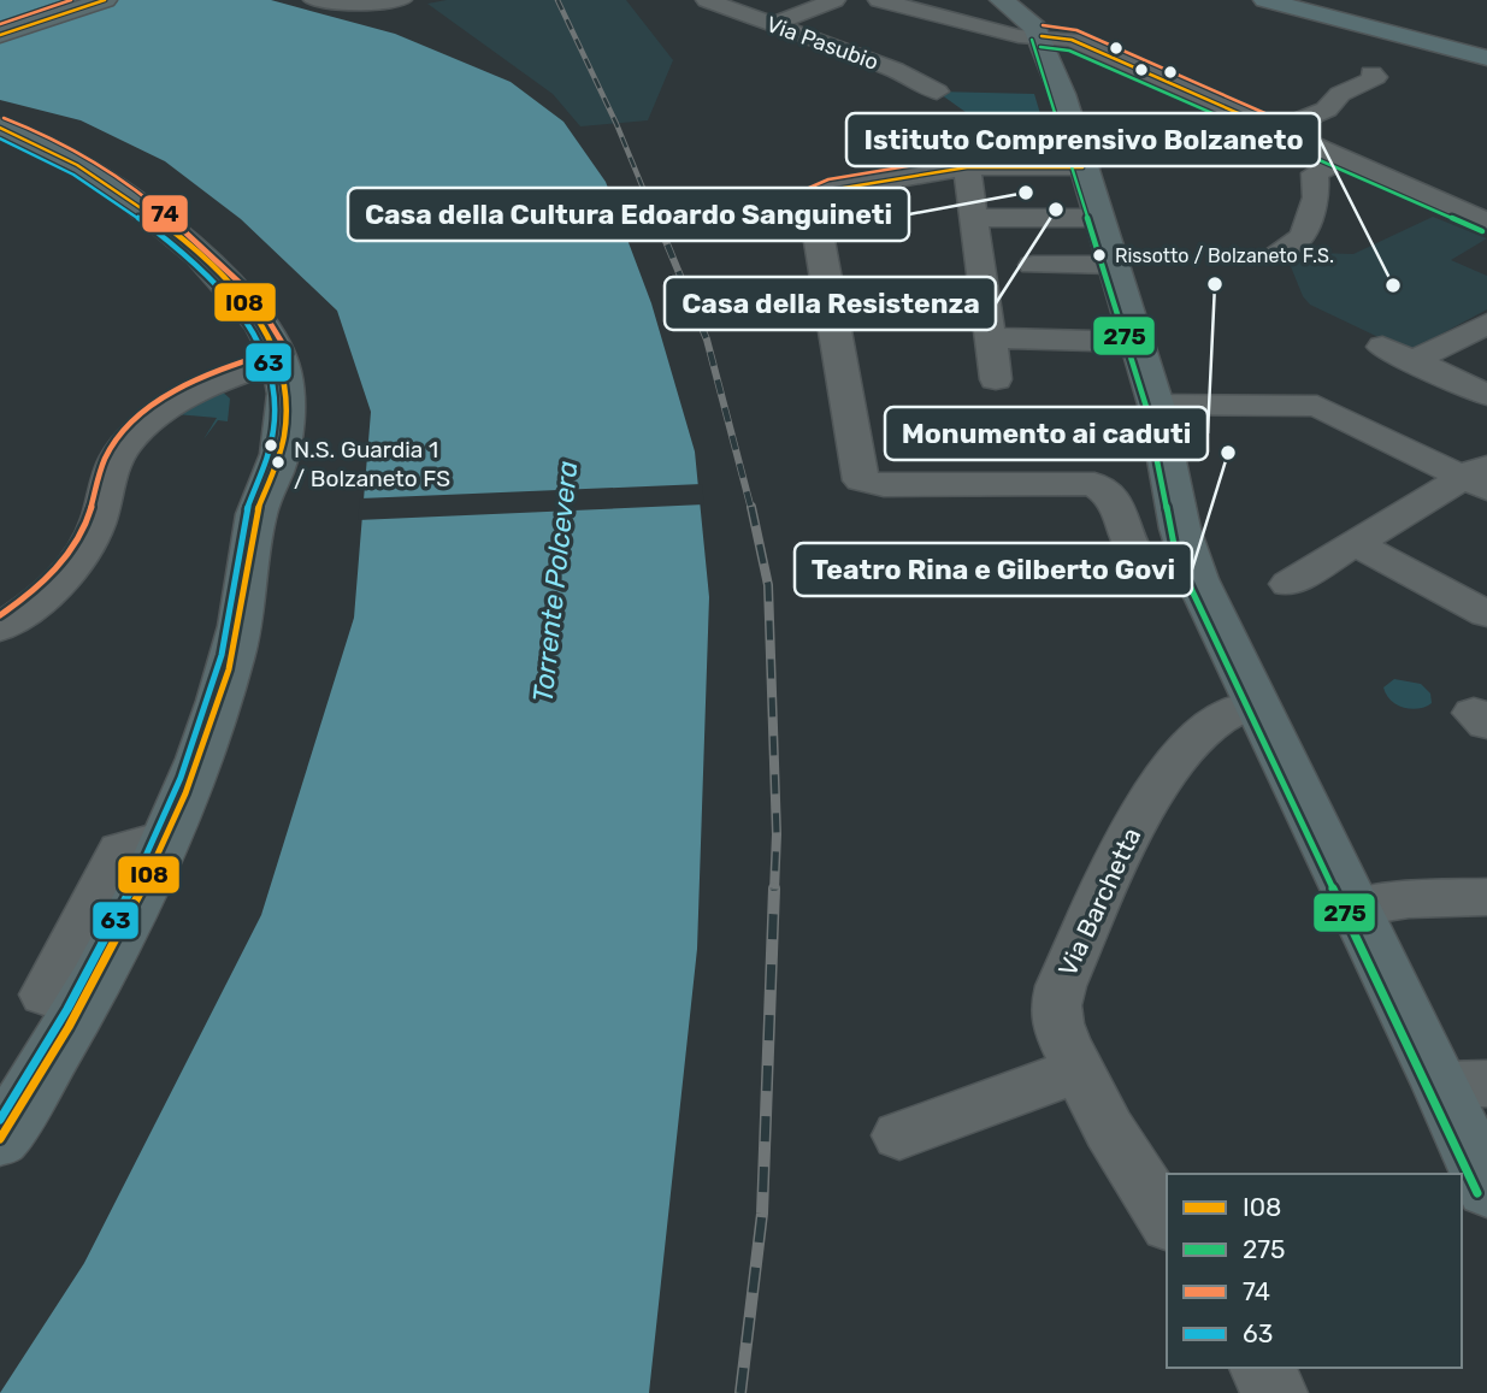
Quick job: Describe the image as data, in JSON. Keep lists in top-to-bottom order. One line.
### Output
{"streets":{"street":["Via Pasubio","Via Barchetta"]},"water":["Torrente Polcevera"],"places":["Casa della Cultura Edoardo Sanguineti","Casa della Resistenza","Rissotto / Bolzaneto F.S.","Monumento ai caduti","Istituto Comprensivo Bolzaneto","Teatro Rina e Gilberto Govi","N.S. Guardia 1 / Bolzaneto FS"],"lines":["transit line I08","transit line 74","transit line 275","transit line 63"],"legend":["I08","275","74","63"]}
